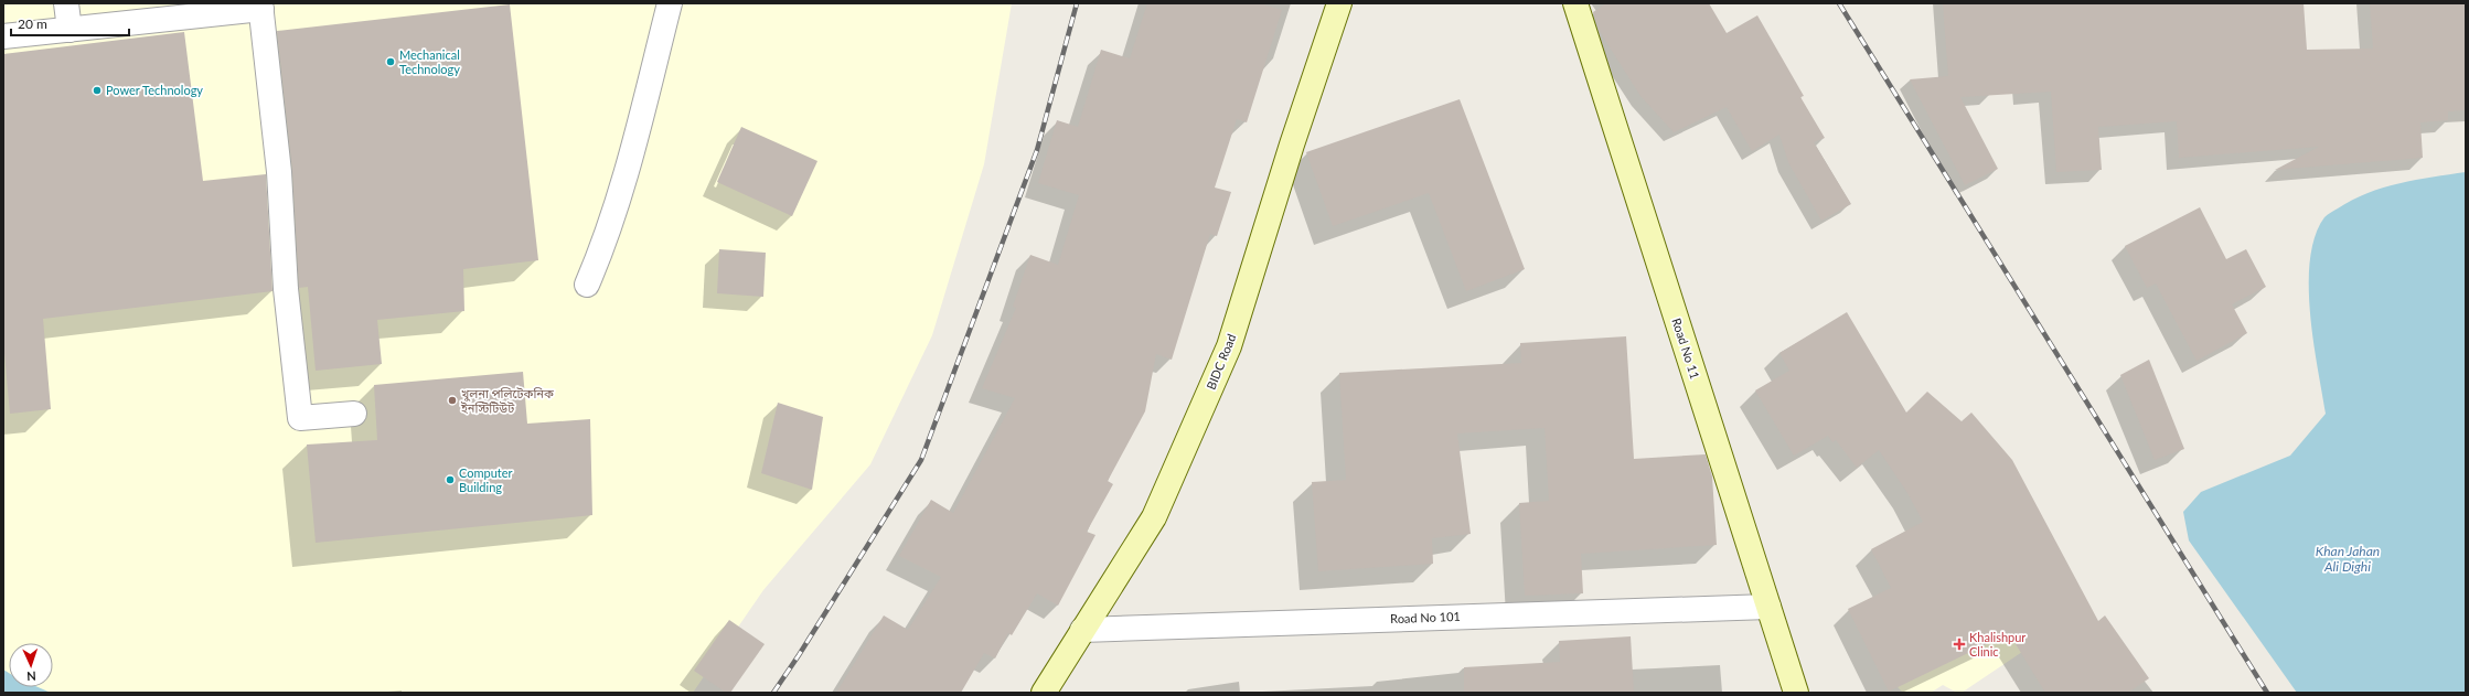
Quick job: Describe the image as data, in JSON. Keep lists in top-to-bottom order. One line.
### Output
{"streets":{"main road":["Road No 11","BIDC Road"],"street":["Road No 101"]},"crossings":[["Road No 11","Road No 101"],["BIDC Road","Road No 101"]],"water":["Khan Jahan Ali Dighi"],"places":{"other":["Mechanical Technology","Power Technology","খুলনা পলিটেকনিক ইনস্টিটিউট","Computer Building"],"health":["Khalishpur Clinic"]},"scale_bar":"20 m","north":"bottom"}
